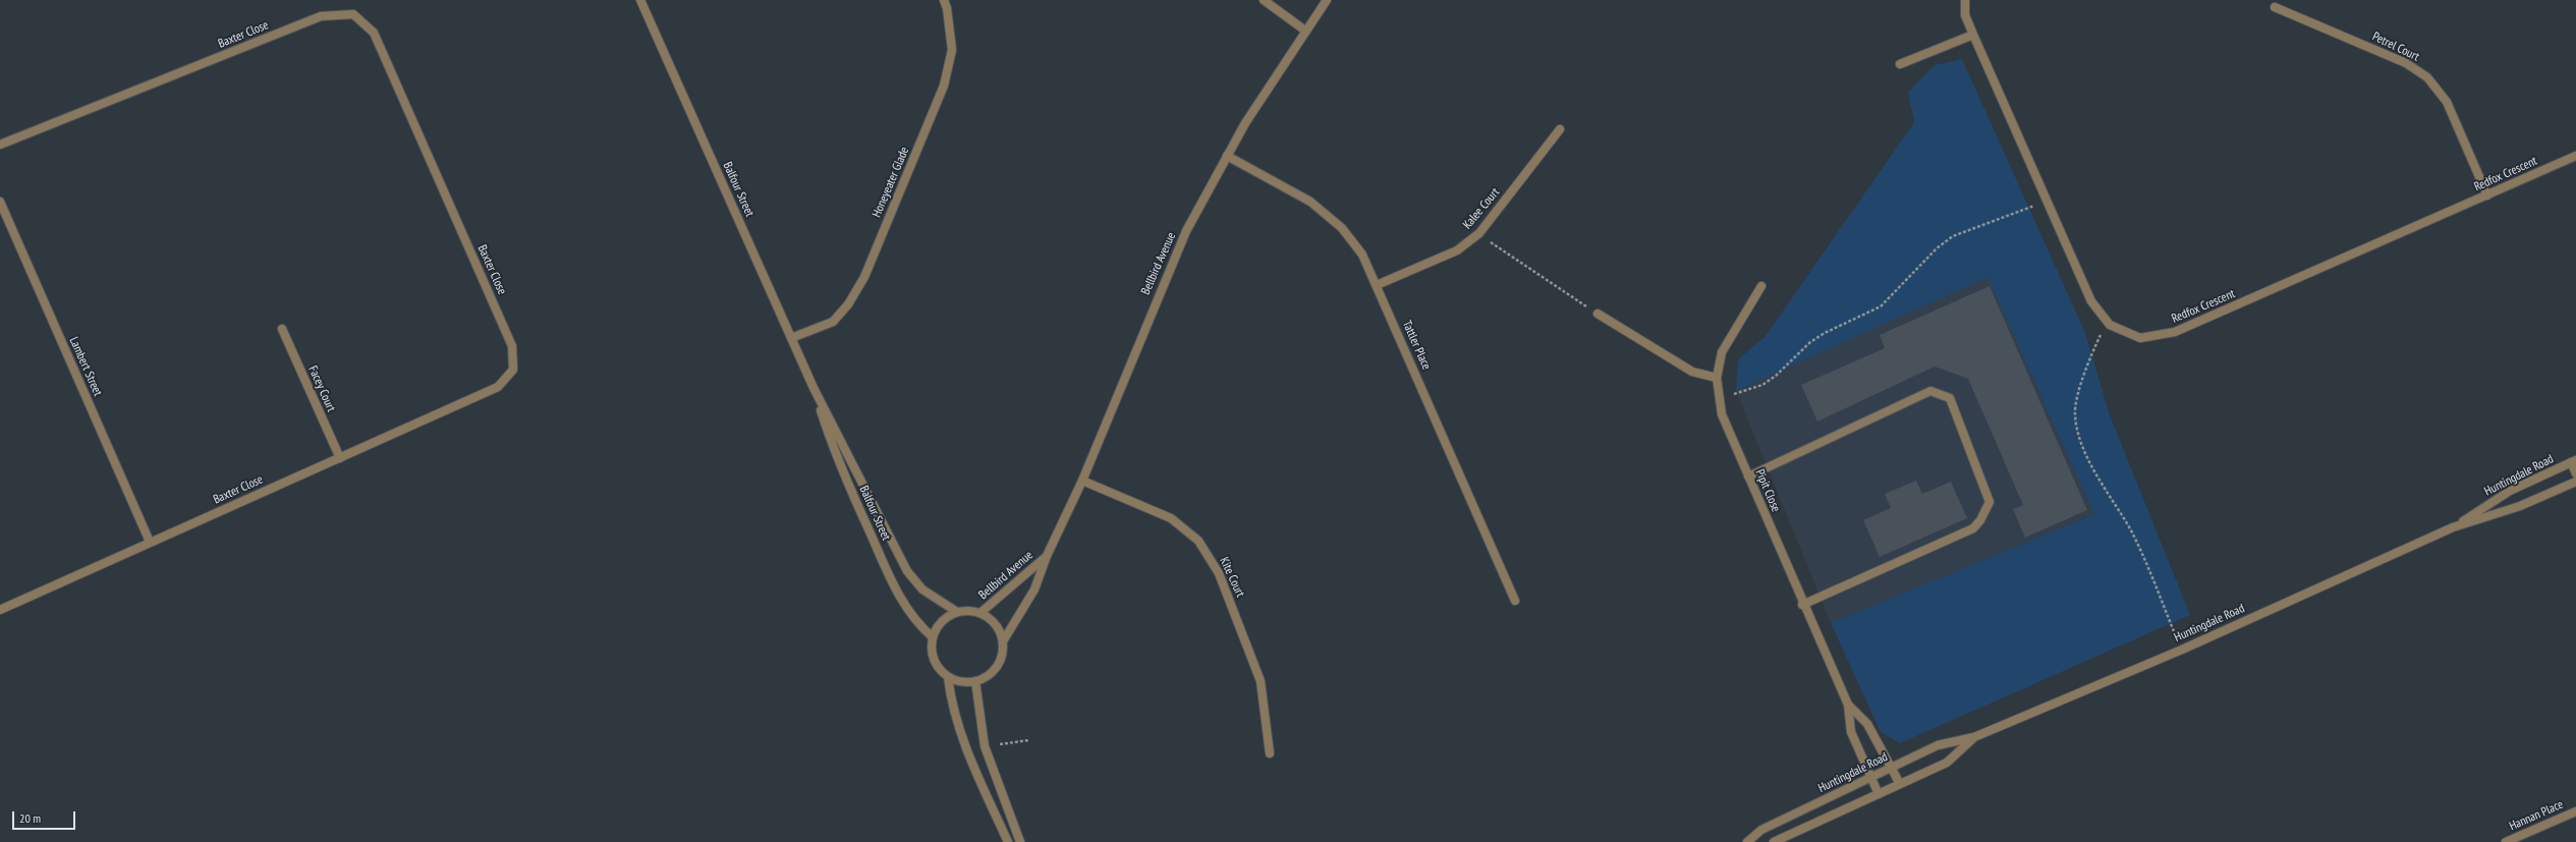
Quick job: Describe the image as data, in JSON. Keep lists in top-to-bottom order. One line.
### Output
{"streets":{"street":["Baxter Close","Petrel Court","Redfox Crescent","Honeyeater Glade","Balfour Street","Kalee Court","Bellbird Avenue","Tattler Place","Lambert Street","Facey Court","Huntingdale Road","Pipit Close","Kite Court","Hannan Place"]},"crossings":[["Baxter Close","Lambert Street"],["Baxter Close","Facey Court"],["Petrel Court","Redfox Crescent"],["Honeyeater Glade","Balfour Street"],["Balfour Street","Bellbird Avenue"],["Kalee Court","Tattler Place"],["Bellbird Avenue","Tattler Place"],["Bellbird Avenue","Kite Court"],["Huntingdale Road","Pipit Close"]],"scale_bar":"20 m"}
